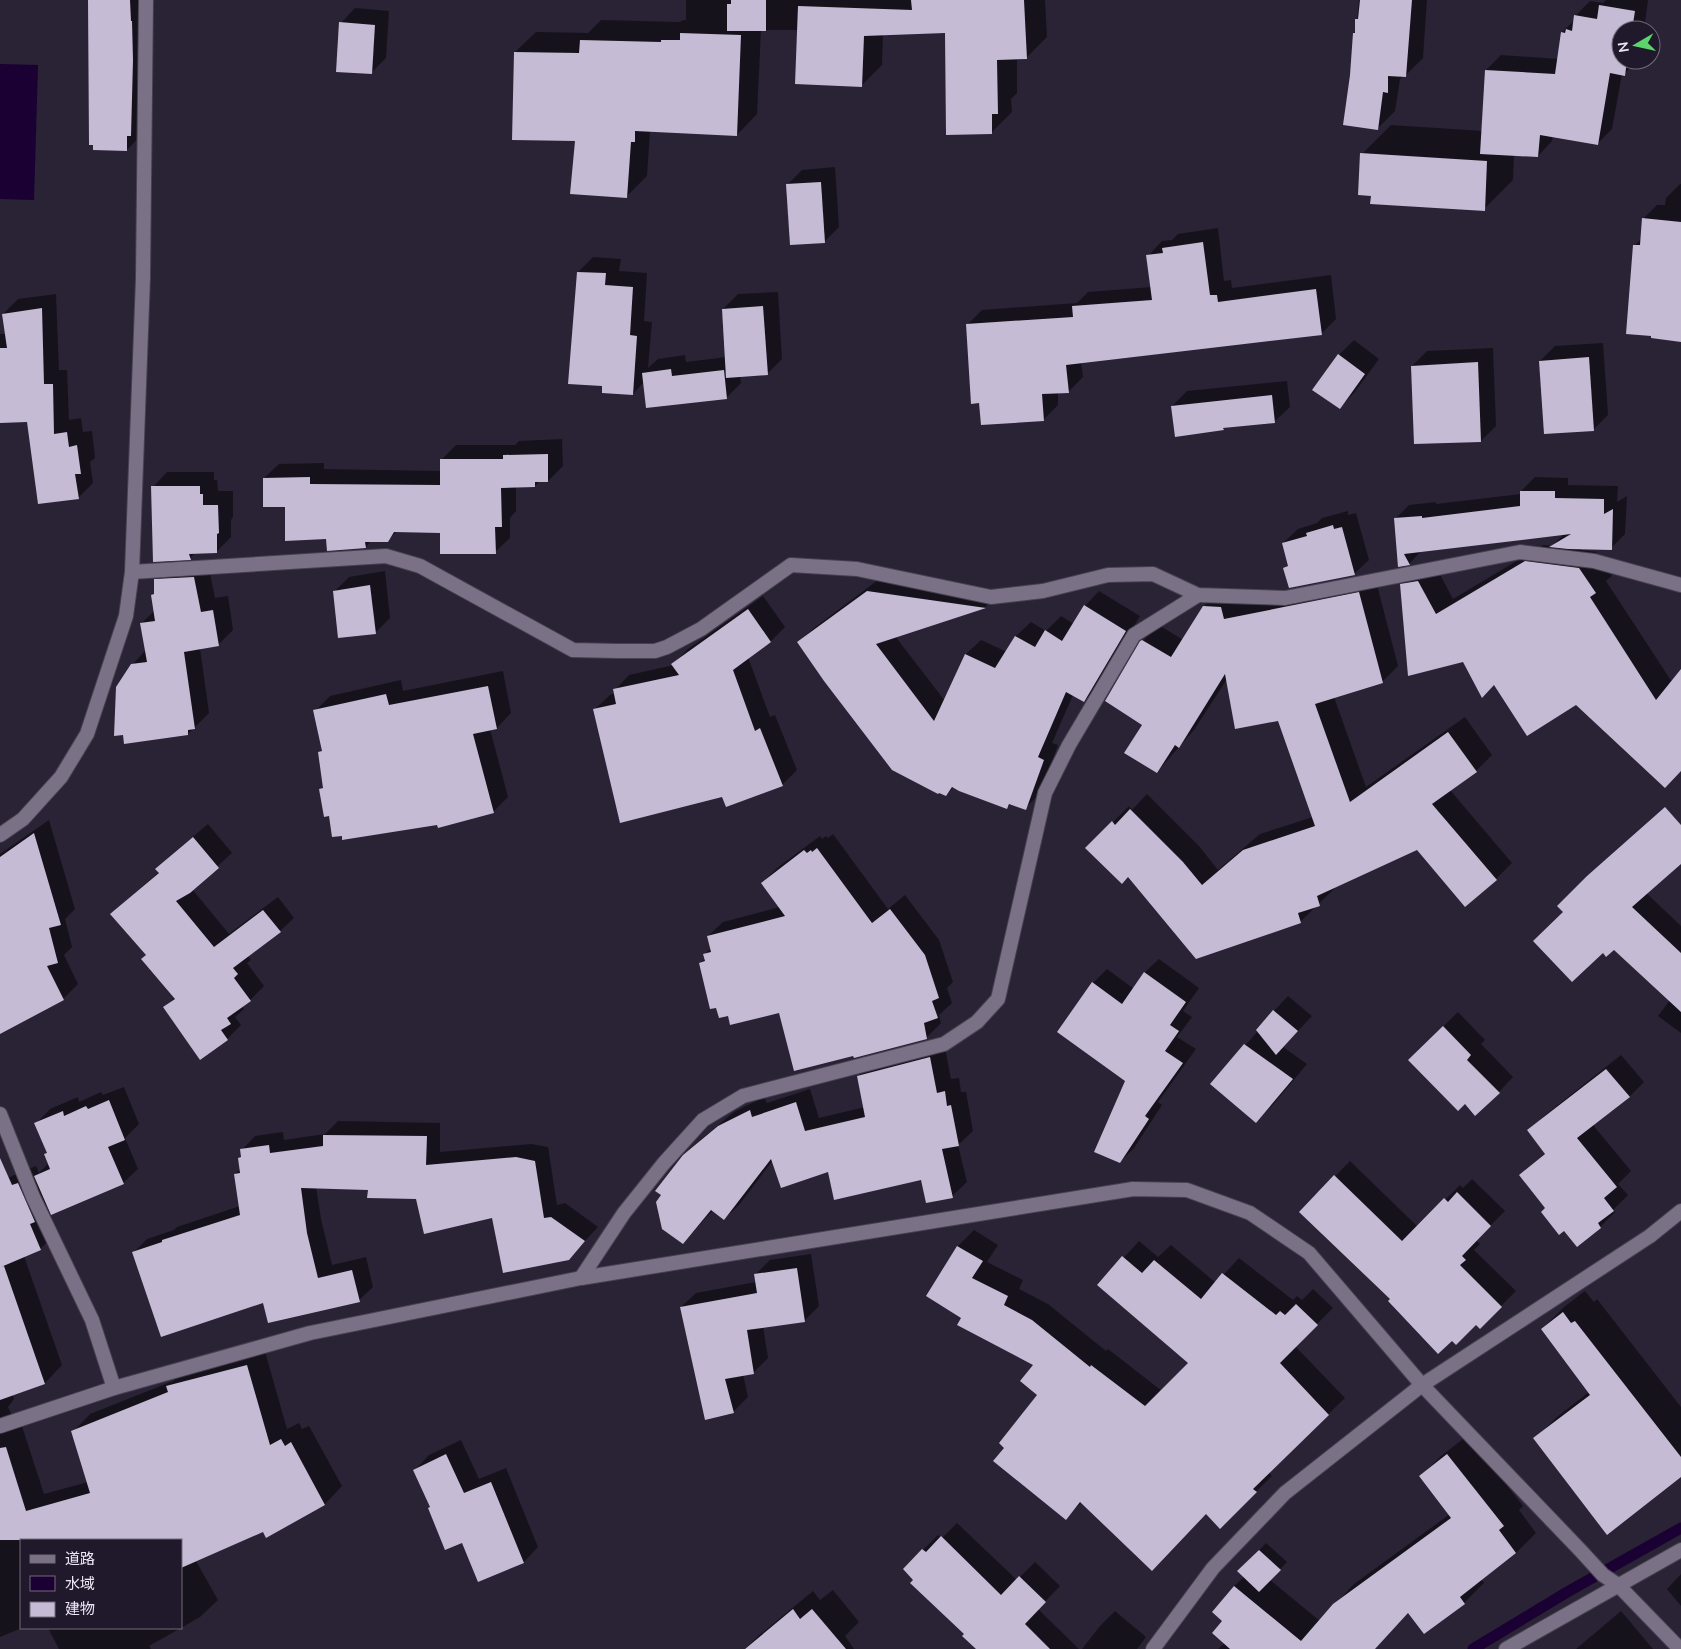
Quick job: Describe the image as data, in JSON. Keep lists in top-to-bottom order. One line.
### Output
{"legend":["道路","水域","建物"],"north":"left"}
